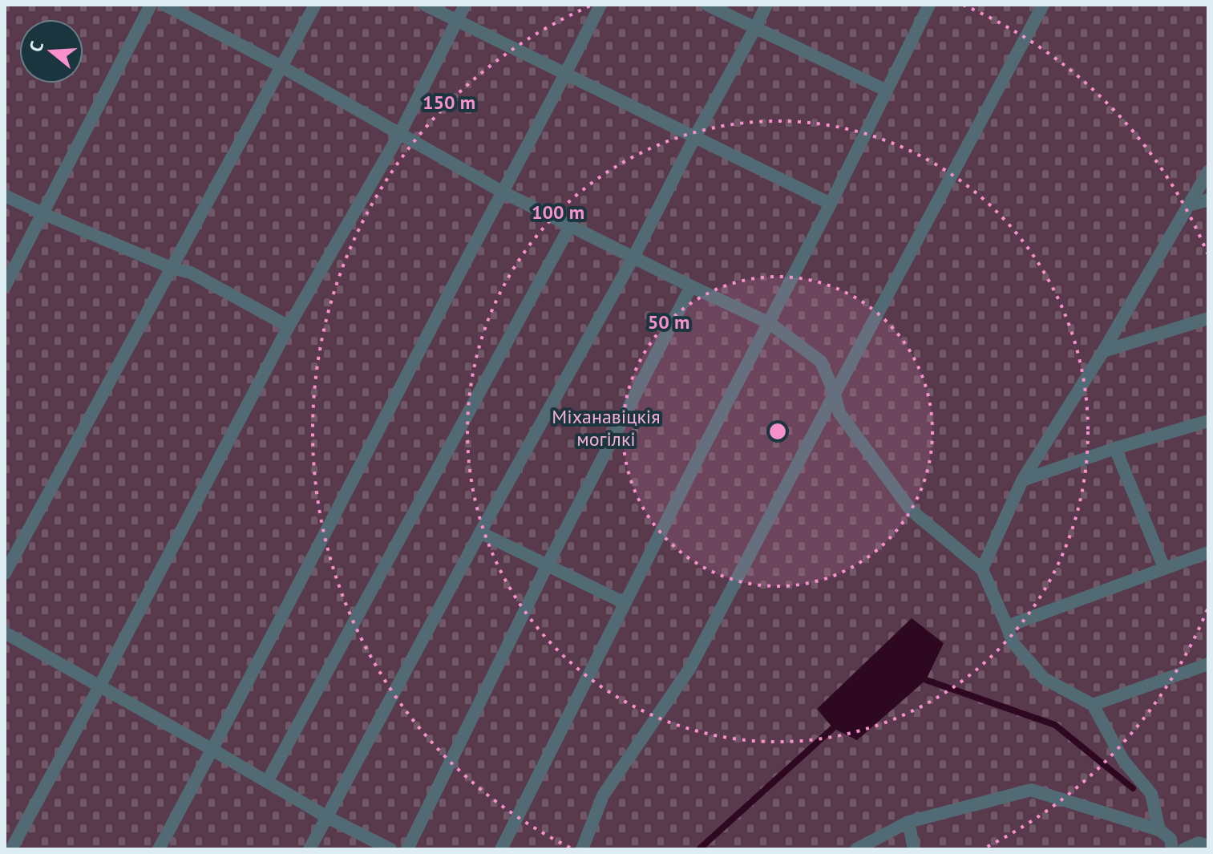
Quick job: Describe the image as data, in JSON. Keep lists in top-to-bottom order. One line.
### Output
{"parks":["Міханавіцкія могілкі"],"north":"left","rings":["150 m","100 m","50 m"]}
